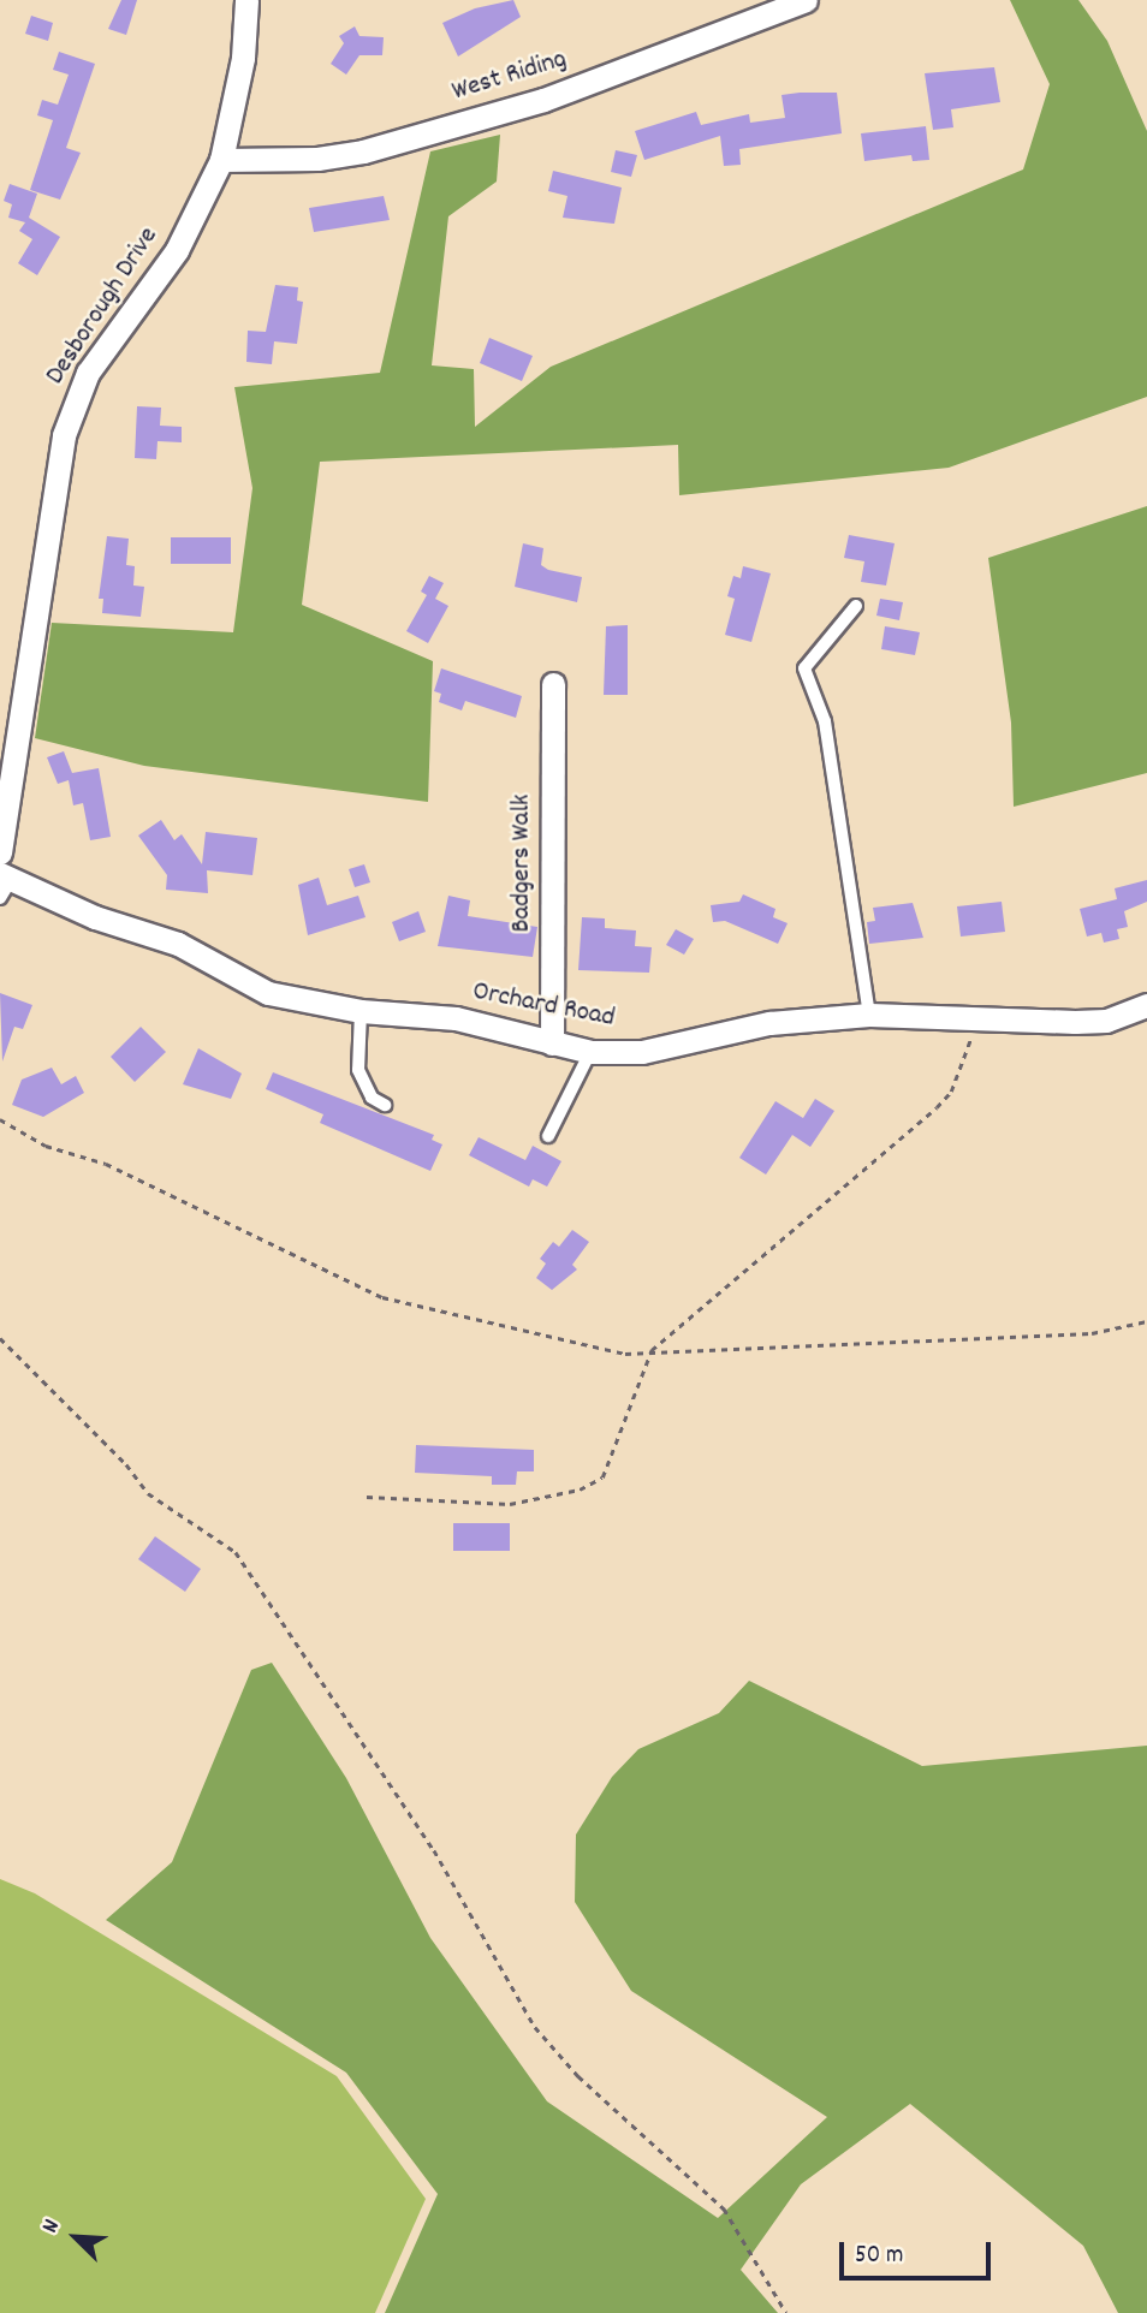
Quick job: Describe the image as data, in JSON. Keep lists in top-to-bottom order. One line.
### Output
{"streets":{"street":["West Riding","Desborough Drive","Badgers Walk","Orchard Road"]},"crossings":[["West Riding","Desborough Drive"],["Badgers Walk","Orchard Road"]],"scale_bar":"50 m","north":"top left"}
